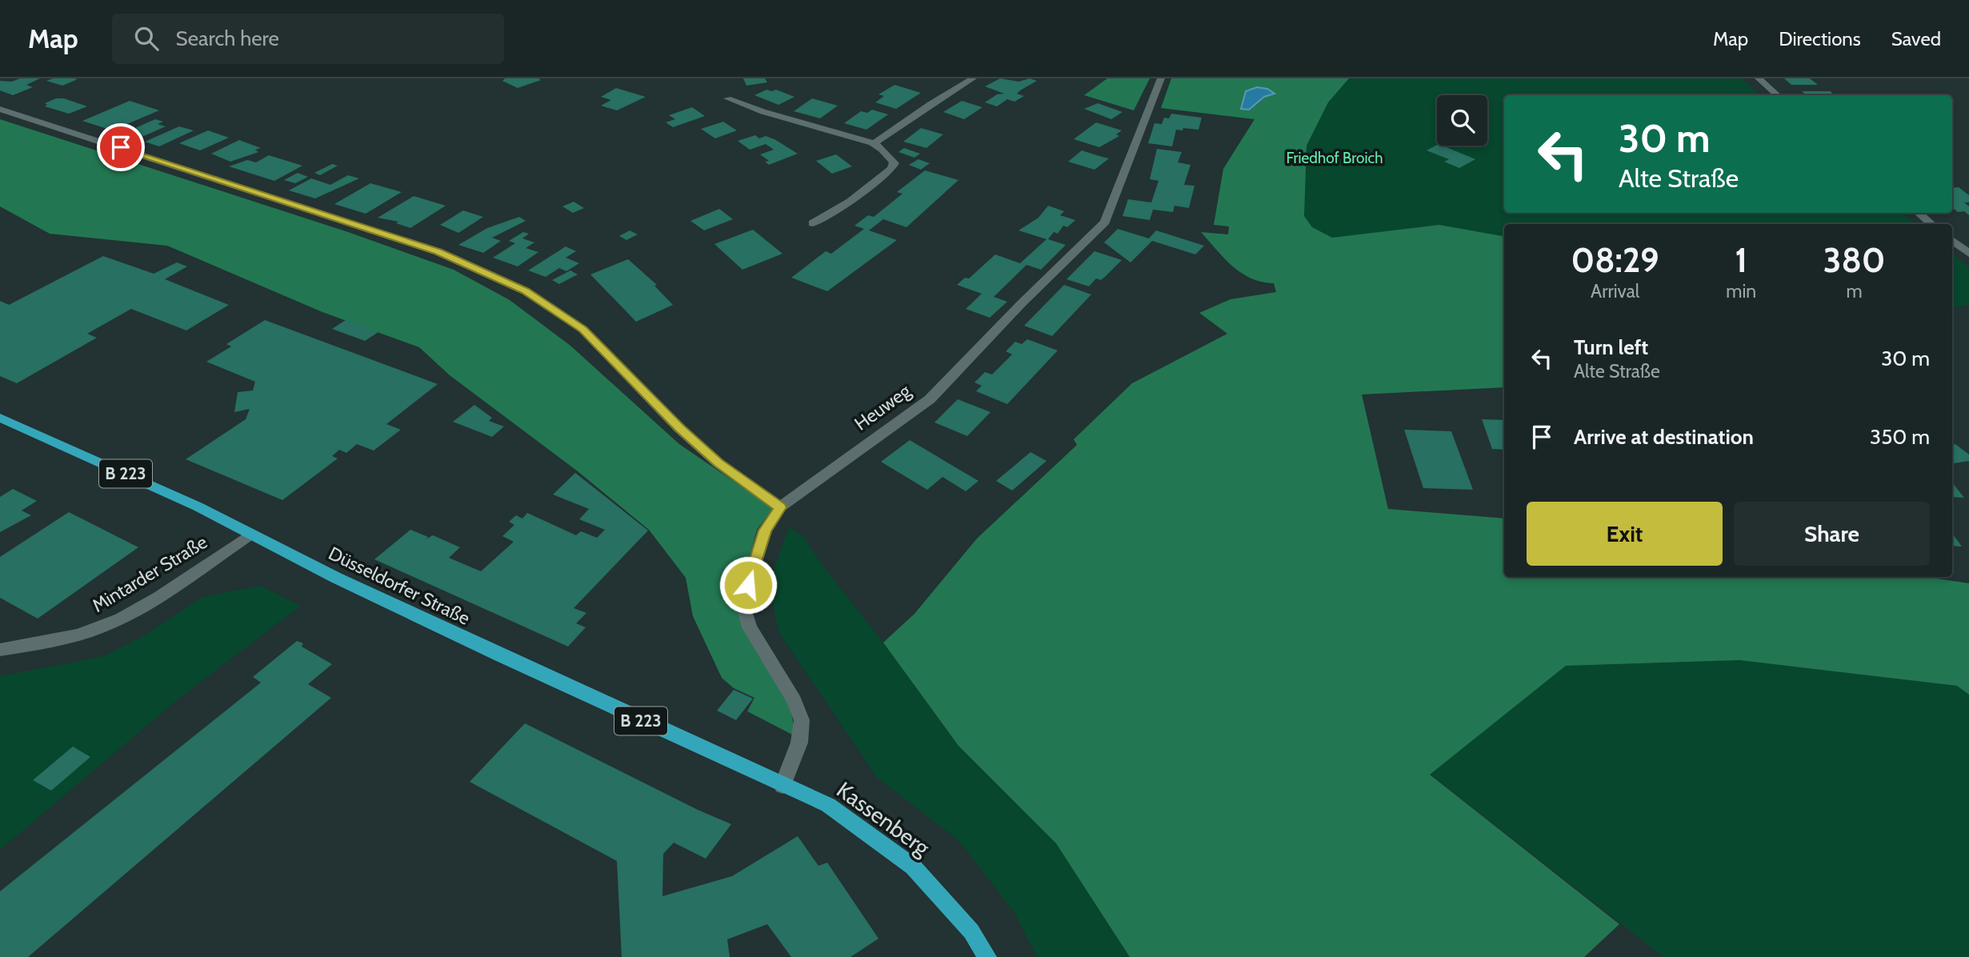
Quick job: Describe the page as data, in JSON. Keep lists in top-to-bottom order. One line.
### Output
{"streets":{"main road":["B 223","Düsseldorfer Straße","Kassenberg"],"street":["Heuweg","Mintarder Straße"]},"crossings":[["Heuweg","Düsseldorfer Straße"],["Heuweg","Kassenberg"],["Mintarder Straße","Düsseldorfer Straße"],["Düsseldorfer Straße","Kassenberg"]],"parks":["Friedhof Broich"],"page":{"header":"Map","search":"Search here","nav":["Map","Directions","Saved"],"turn":["30 m","Alte Straße"],"eta":["08:29","Arrival","1","min","380","m"],"list":[{"name":"Turn left","note":"Alte Straße","value":"30 m"},{"name":"Arrive at destination","value":"350 m"}],"buttons":["Exit","Share"]}}
